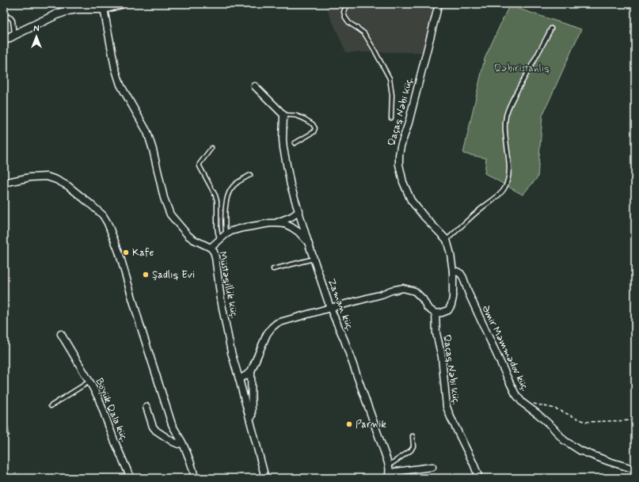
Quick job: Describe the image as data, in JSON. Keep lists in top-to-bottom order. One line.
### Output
{"streets":{"street":["Qaçaq Nəbi küç.","Müstəqillik küç.","Zaman küç.","Əmir Məmmədov küç.","Böyük Qala küç."]},"crossings":[["Qaçaq Nəbi küç.","Əmir Məmmədov küç."],["Müstəqillik küç.","Zaman küç."]],"parks":["Qəbiristanlıq"],"places":["Kafe","Şadlıq Evi","Parnik"],"north":"top"}
